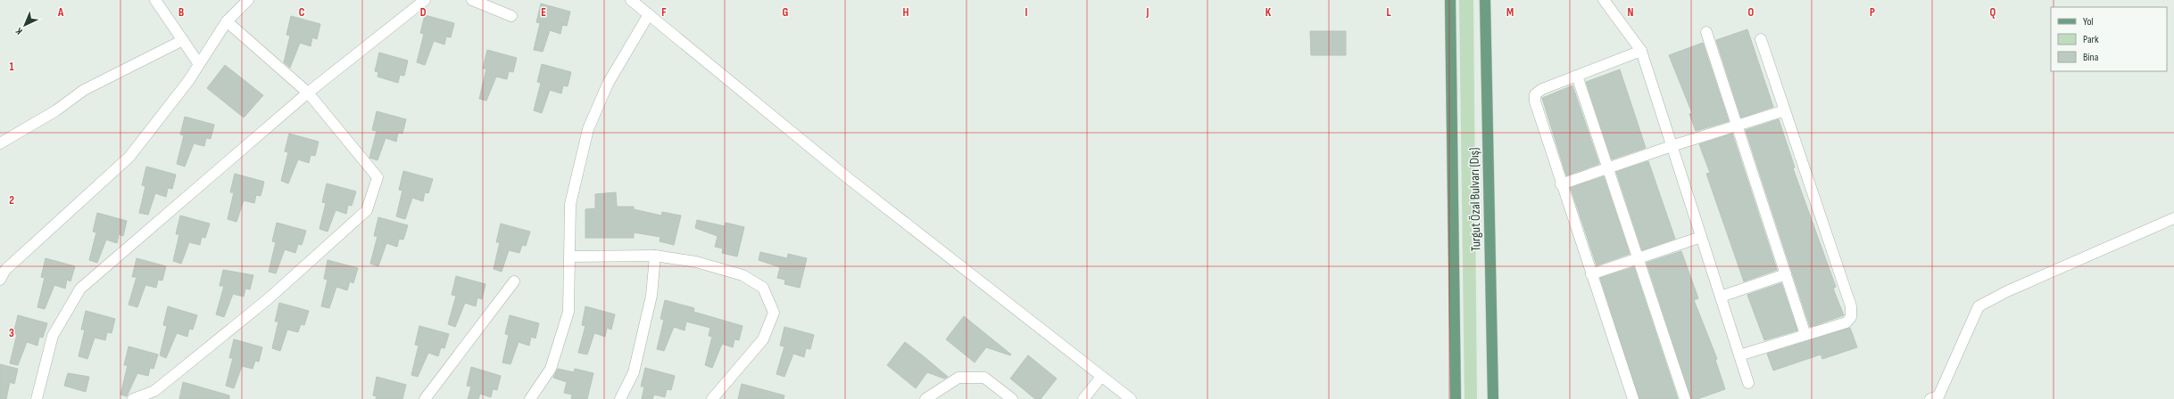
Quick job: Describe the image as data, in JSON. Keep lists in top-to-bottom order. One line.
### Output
{"streets":{"main road":["Turgut Özal Bulvarı (Dış)"]},"legend":["Yol","Park","Bina"],"north":"bottom left","grid":{"columns":["A","B","C","D","E","F","G","H","I","J","K","L","M","N","O","P","Q"],"rows":["1","2","3"]}}
